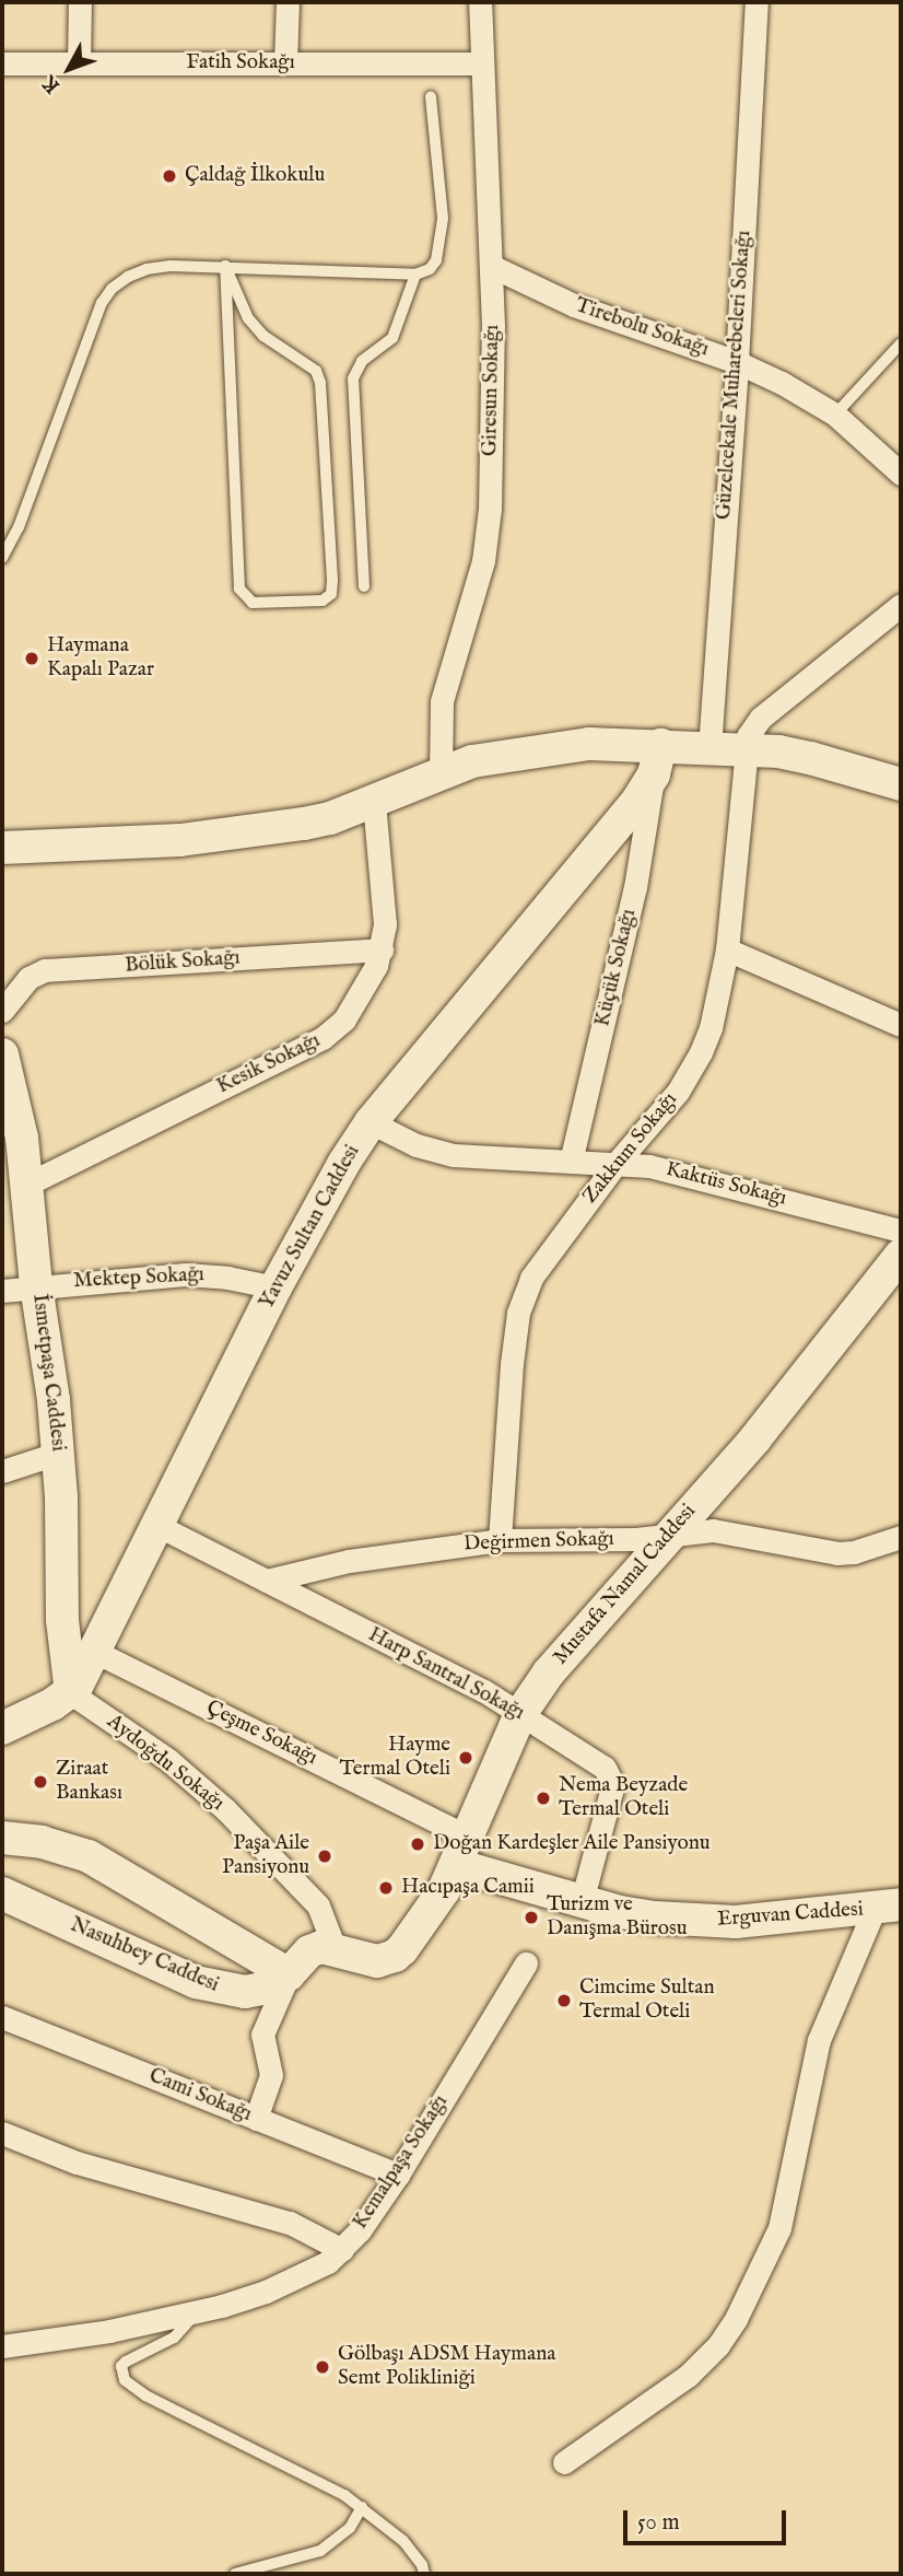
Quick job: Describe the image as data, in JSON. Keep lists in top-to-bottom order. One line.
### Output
{"streets":{"street":["Fatih Sokağı","Tirebolu Sokağı","Güzelcekale Muharebeleri Sokağı","Giresun Sokağı","Bölük Sokağı","Küçük Sokağı","Kesik Sokağı","Zakkum Sokağı","Kaktüs Sokağı","Yavuz Sultan Caddesi","Mektep Sokağı","İsmetpaşa Caddesi","Değirmen Sokağı","Mustafa Namal Caddesi","Harp Santral Sokağı","Çeşme Sokağı","Aydoğdu Sokağı","Erguvan Caddesi","Nasuhbey Caddesi","Cami Sokağı","Kemalpaşa Sokağı"]},"crossings":[["Fatih Sokağı","Giresun Sokağı"],["Tirebolu Sokağı","Güzelcekale Muharebeleri Sokağı"],["Tirebolu Sokağı","Giresun Sokağı"],["Bölük Sokağı","Kesik Sokağı"],["Küçük Sokağı","Kaktüs Sokağı"],["Küçük Sokağı","Yavuz Sultan Caddesi"],["Kesik Sokağı","İsmetpaşa Caddesi"],["Zakkum Sokağı","Kaktüs Sokağı"],["Zakkum Sokağı","Değirmen Sokağı"],["Kaktüs Sokağı","Yavuz Sultan Caddesi"],["Yavuz Sultan Caddesi","Mektep Sokağı"],["Yavuz Sultan Caddesi","İsmetpaşa Caddesi"],["Yavuz Sultan Caddesi","Harp Santral Sokağı"],["Yavuz Sultan Caddesi","Çeşme Sokağı"],["Yavuz Sultan Caddesi","Aydoğdu Sokağı"],["Mektep Sokağı","İsmetpaşa Caddesi"],["İsmetpaşa Caddesi","Aydoğdu Sokağı"],["Değirmen Sokağı","Mustafa Namal Caddesi"],["Değirmen Sokağı","Harp Santral Sokağı"],["Mustafa Namal Caddesi","Harp Santral Sokağı"],["Mustafa Namal Caddesi","Çeşme Sokağı"],["Mustafa Namal Caddesi","Aydoğdu Sokağı"],["Mustafa Namal Caddesi","Erguvan Caddesi"],["Mustafa Namal Caddesi","Nasuhbey Caddesi"],["Harp Santral Sokağı","Erguvan Caddesi"],["Çeşme Sokağı","Erguvan Caddesi"],["Aydoğdu Sokağı","Nasuhbey Caddesi"],["Cami Sokağı","Kemalpaşa Sokağı"]],"places":["Çaldağ İlkokulu","Haymana Kapalı Pazar","Hayme Termal Oteli","Ziraat Bankası","Nema Beyzade Termal Oteli","Doğan Kardeşler Aile Pansiyonu","Paşa Aile Pansiyonu","Hacıpaşa Camii","Turizm ve Danışma Bürosu","Cimcime Sultan Termal Oteli","Gölbaşı ADSM Haymana Semt Polikliniği"],"scale_bar":"50 m","north":"bottom left"}
